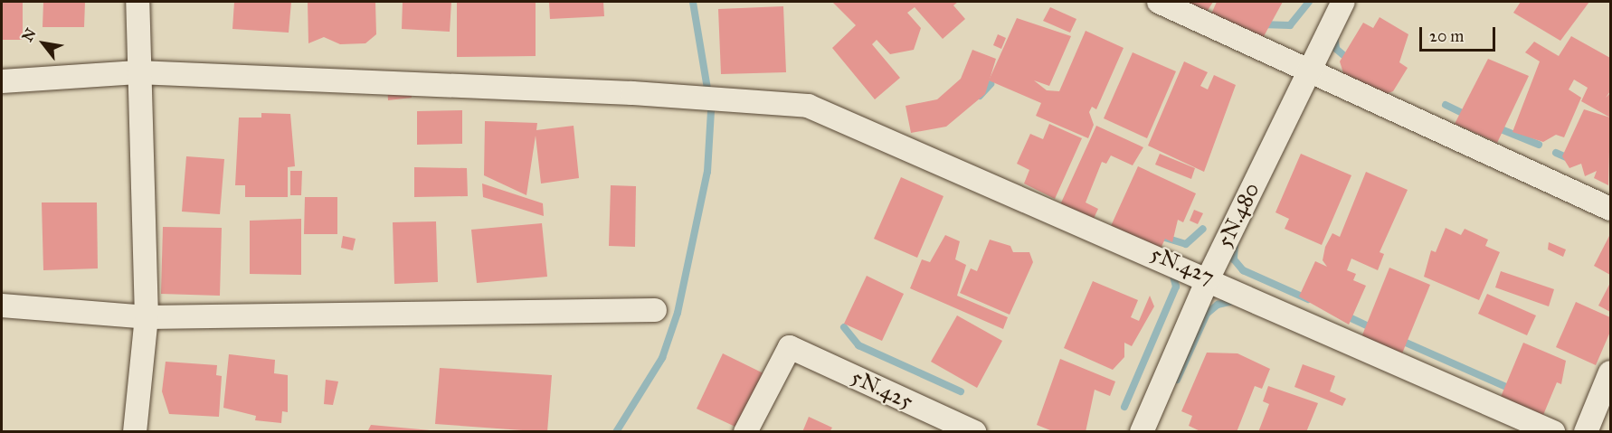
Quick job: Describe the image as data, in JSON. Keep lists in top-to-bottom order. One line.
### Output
{"streets":{"street":["5N.480","5N.427","5N.425"]},"crossings":[["5N.480","5N.427"]],"scale_bar":"20 m","north":"top left"}
